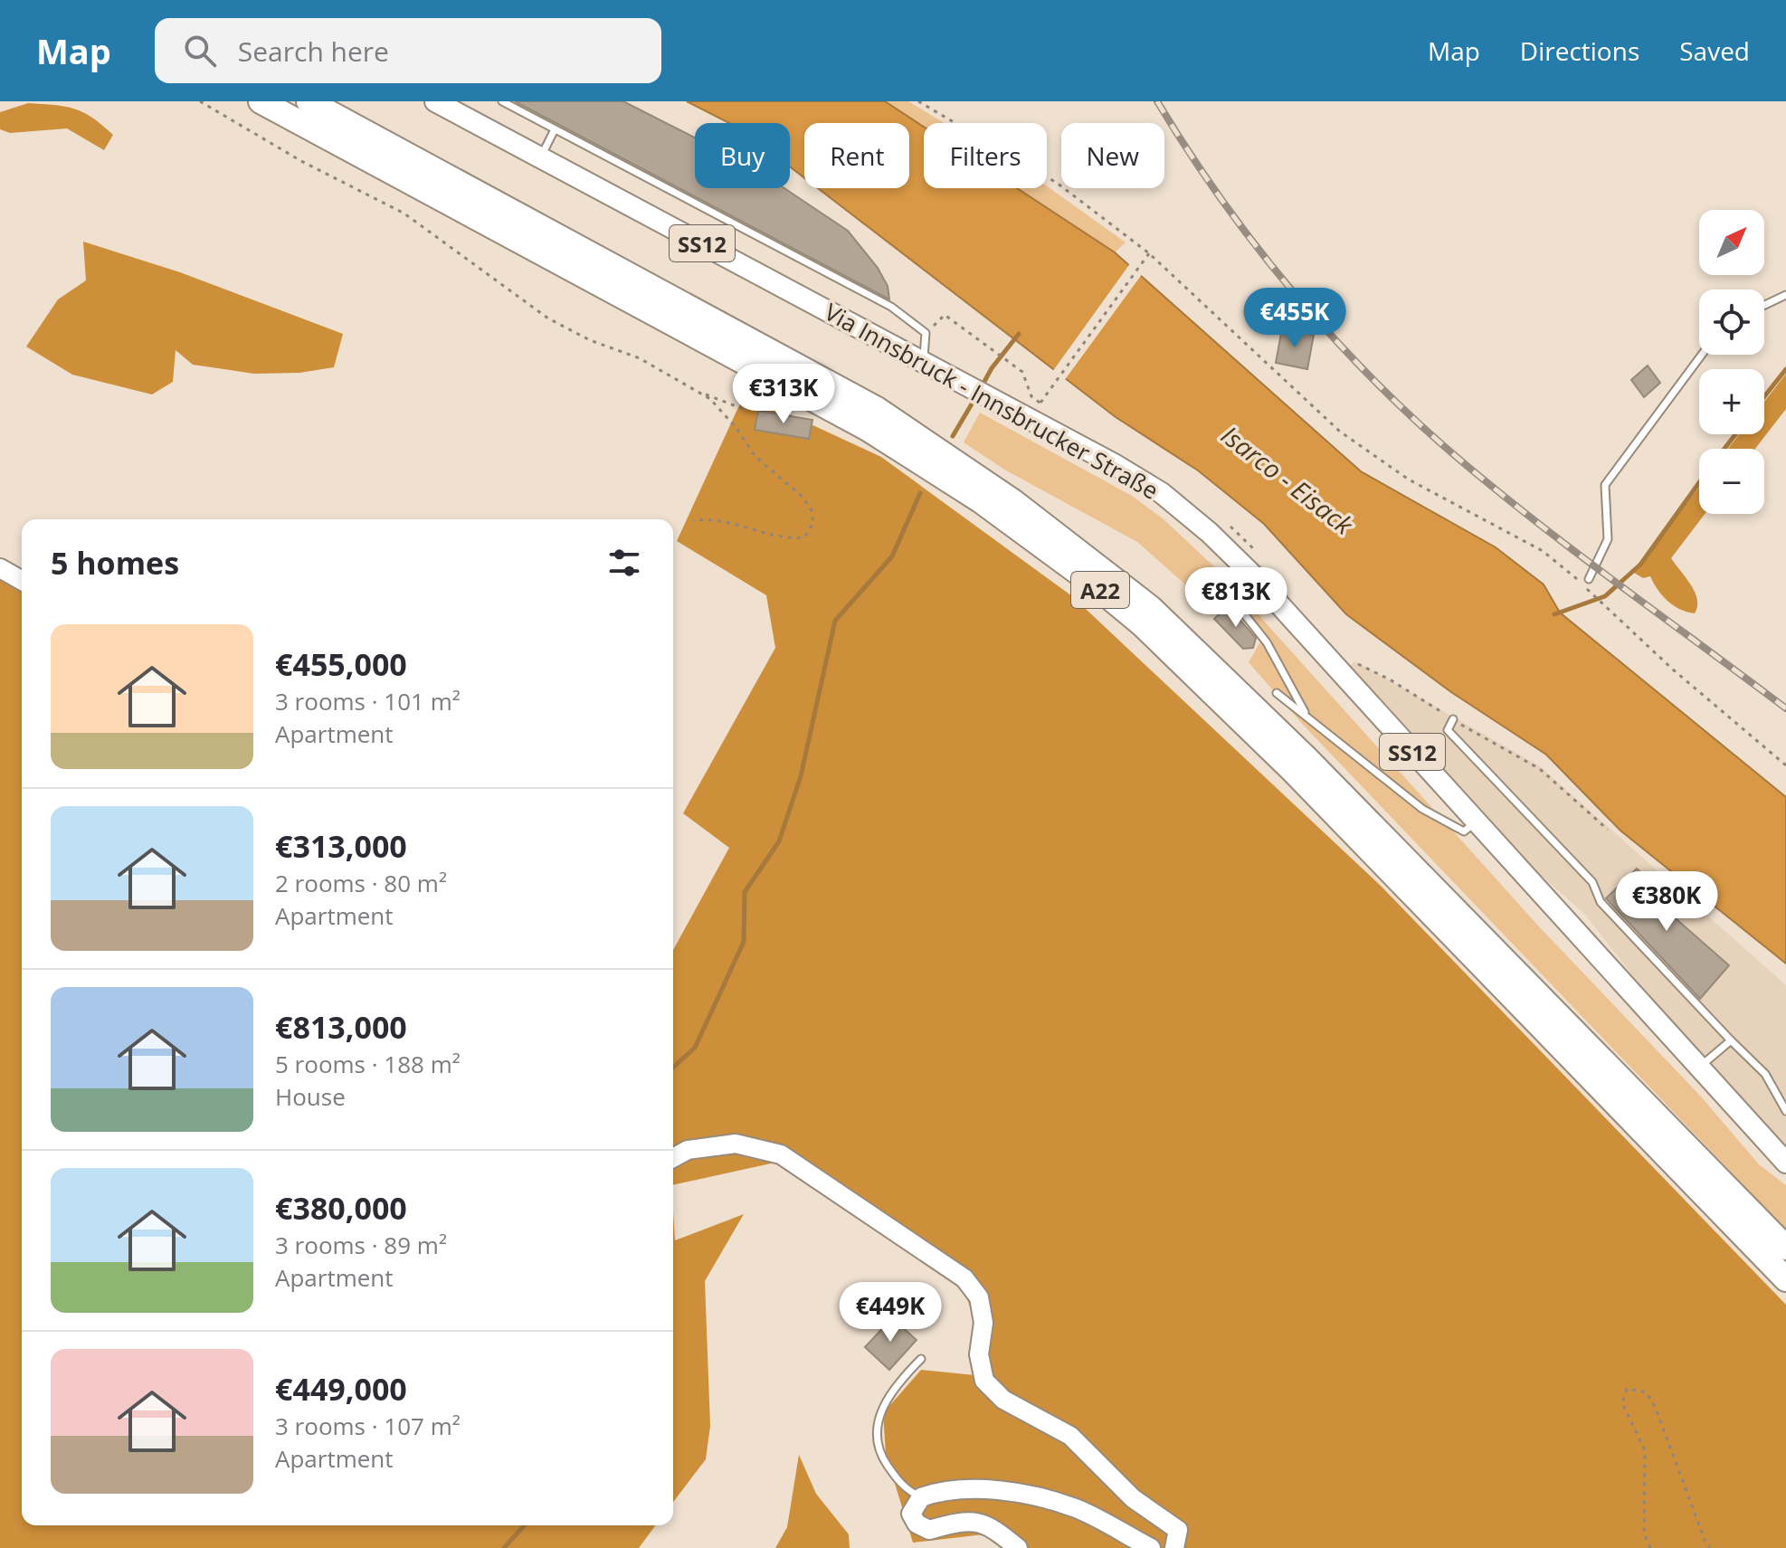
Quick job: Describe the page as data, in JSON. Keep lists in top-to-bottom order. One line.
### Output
{"streets":{"highway":["A22"],"main road":["SS12","Via Innsbruck - Innsbrucker Straße"]},"water":["Isarco - Eisack"],"north":"top right","page":{"header":"Map","search":"Search here","nav":["Map","Directions","Saved"],"chip":["Buy","Rent","Filters","New"],"map_buttons":["+","−"],"price":["€455K","€313K","€813K","€380K","€449K"],"heading":"5 homes","list":[{"name":"€455,000","note":"3 rooms · 101 m² · Apartment"},{"name":"€313,000","note":"2 rooms · 80 m² · Apartment"},{"name":"€813,000","note":"5 rooms · 188 m² · House"},{"name":"€380,000","note":"3 rooms · 89 m² · Apartment"},{"name":"€449,000","note":"3 rooms · 107 m² · Apartment"}]}}
